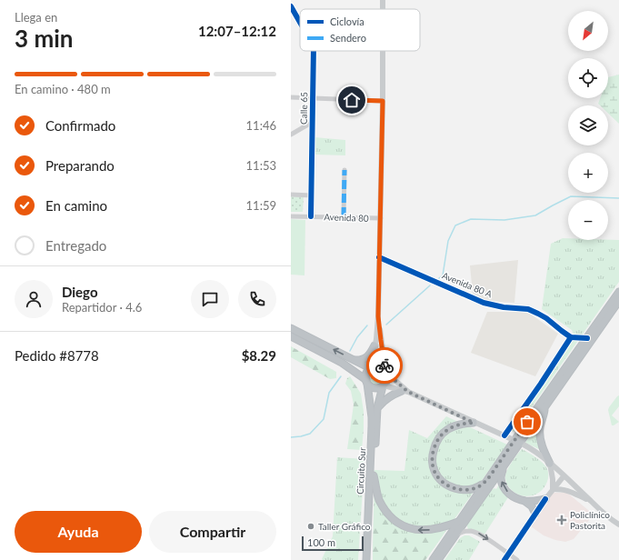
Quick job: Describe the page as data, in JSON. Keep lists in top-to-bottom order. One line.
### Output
{"streets":{"highway":["Circuito Sur"],"street":["Calle 65","Avenida 80","Avenida 80 A"]},"crossings":[["Calle 65","Avenida 80"]],"places":{"health":["Policlínico Pastorita"],"other":["Taller Gráfico"]},"legend":["Ciclovía","Sendero"],"scale_bar":"100 m","north":"bottom left","page":{"heading":["3 min","Llega en","12:07–12:12"],"panel":["Diego","Repartidor · 4.6","Pedido #8778","$8.29"],"map_buttons":["+","−"],"bar":"En camino · 480 m","list":[["Confirmado","11:46"],["Preparando","11:53"],["En camino","11:59"],"Entregado"],"buttons":["Ayuda","Compartir"],"scale":"100 m"}}
